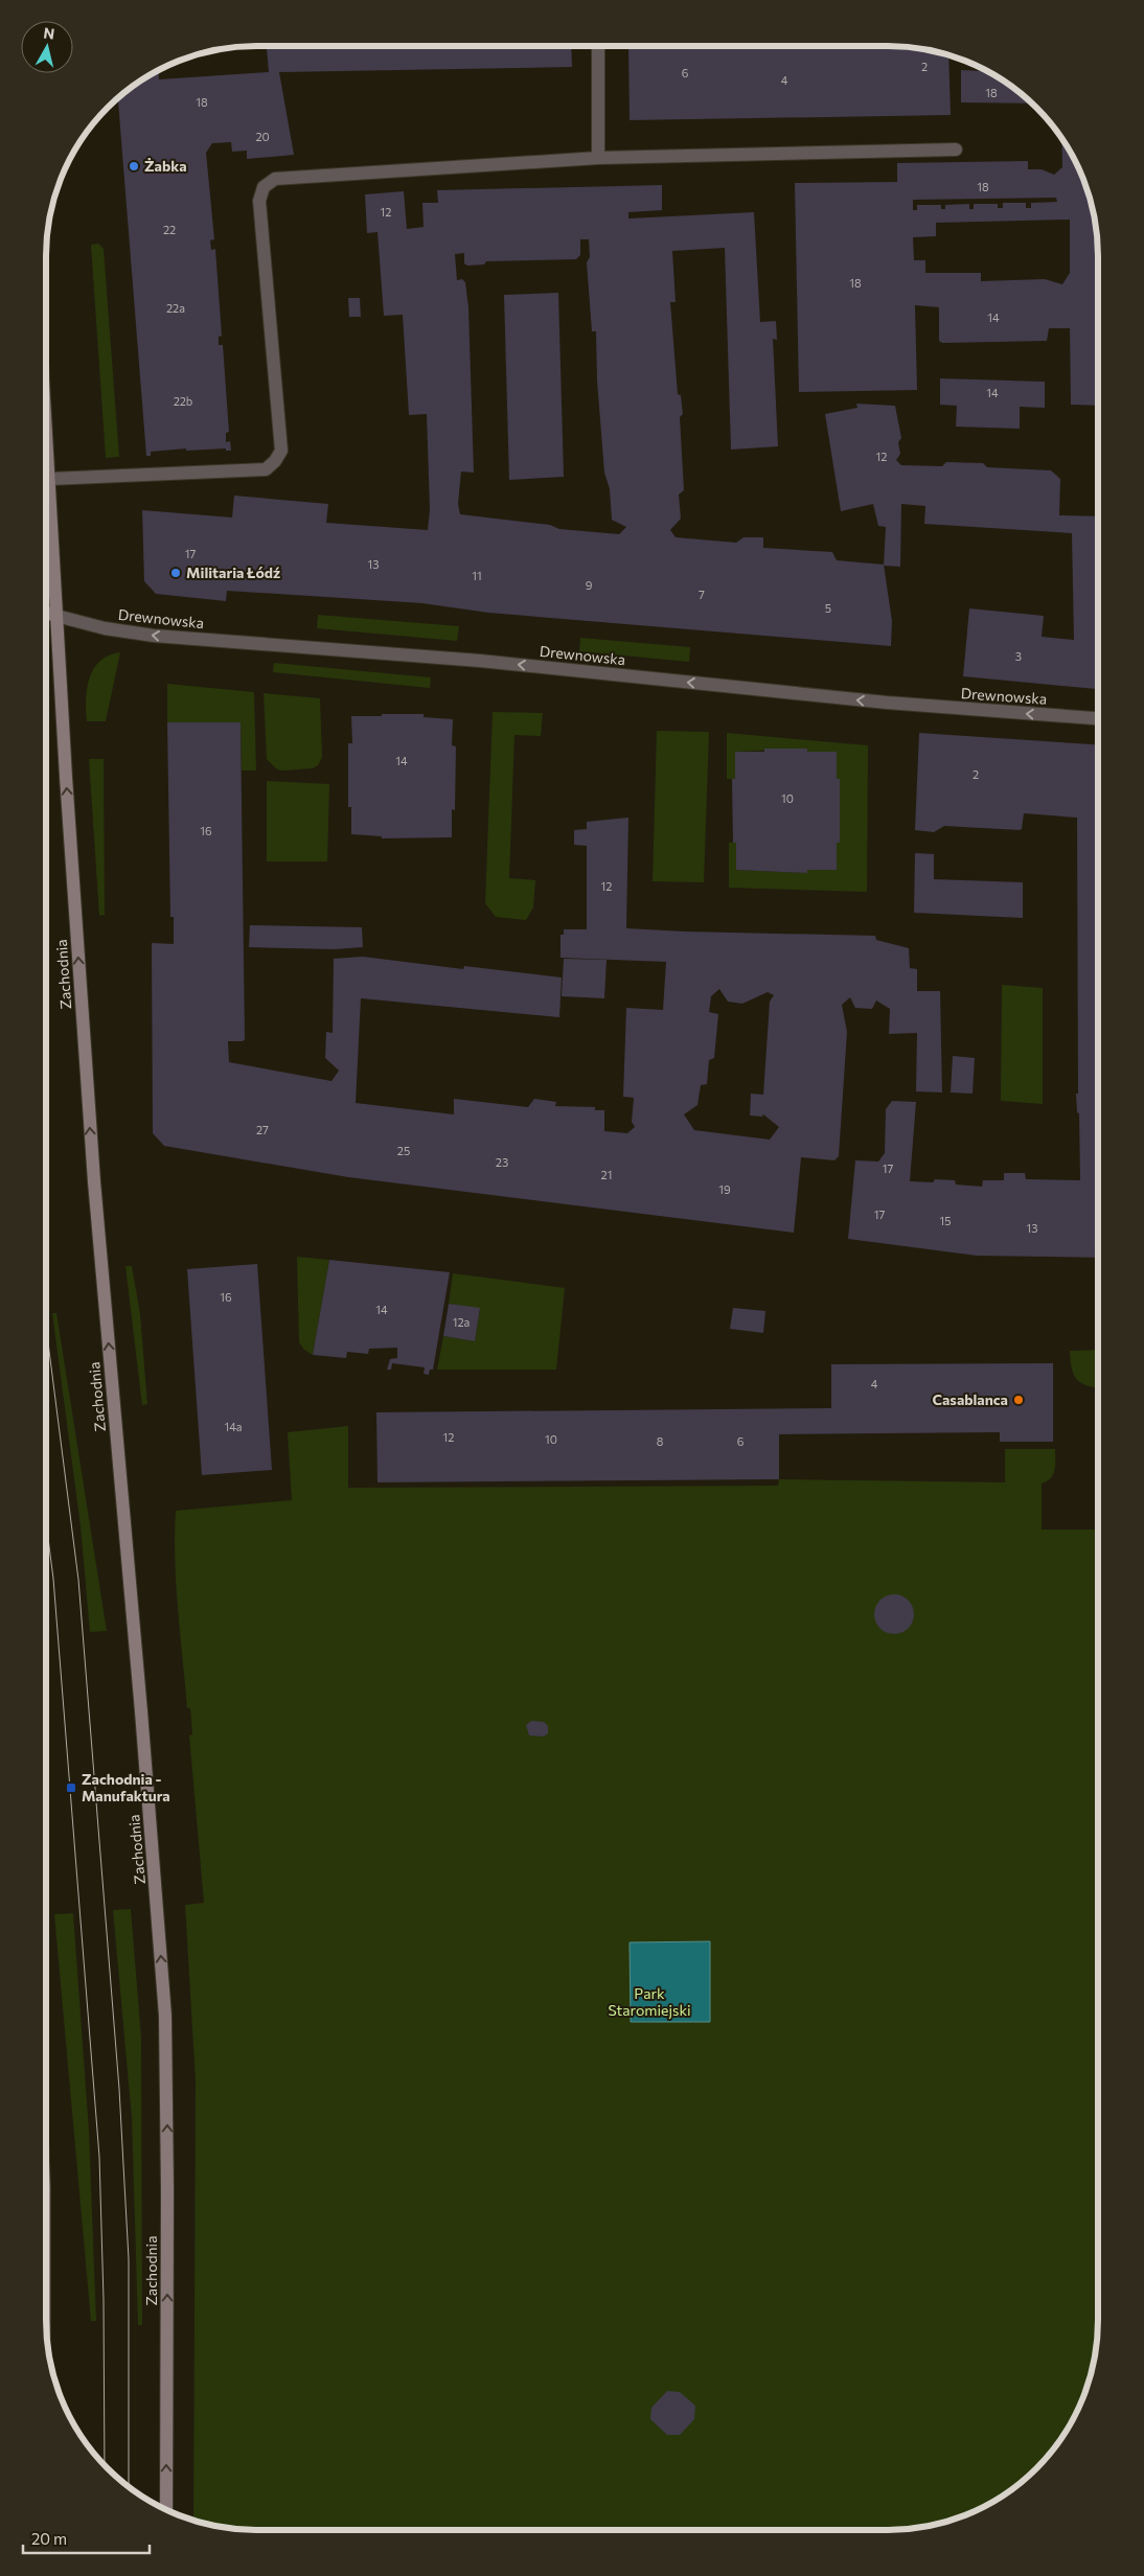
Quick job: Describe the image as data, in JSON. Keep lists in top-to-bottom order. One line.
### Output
{"streets":{"main road":["Zachodnia"],"street":["Drewnowska"]},"crossings":[["Drewnowska","Zachodnia"]],"one_way":["Drewnowska","Zachodnia"],"parks":["Park Staromiejski"],"places":{"other":["Żabka","Militaria Łódź","Casablanca"],"transit":["Zachodnia - Manufaktura"]},"house_numbers":["2","6","4","18","18","20","18","12","22","18","22a","14","14","22b","12","17","13","11","9","7","5","3","14","2","10","16","12","27","25","23","17","21","19","17","15","13","16","14","12a","4","14a","12","10","8","6"],"scale_bar":"20 m","north":"top"}
